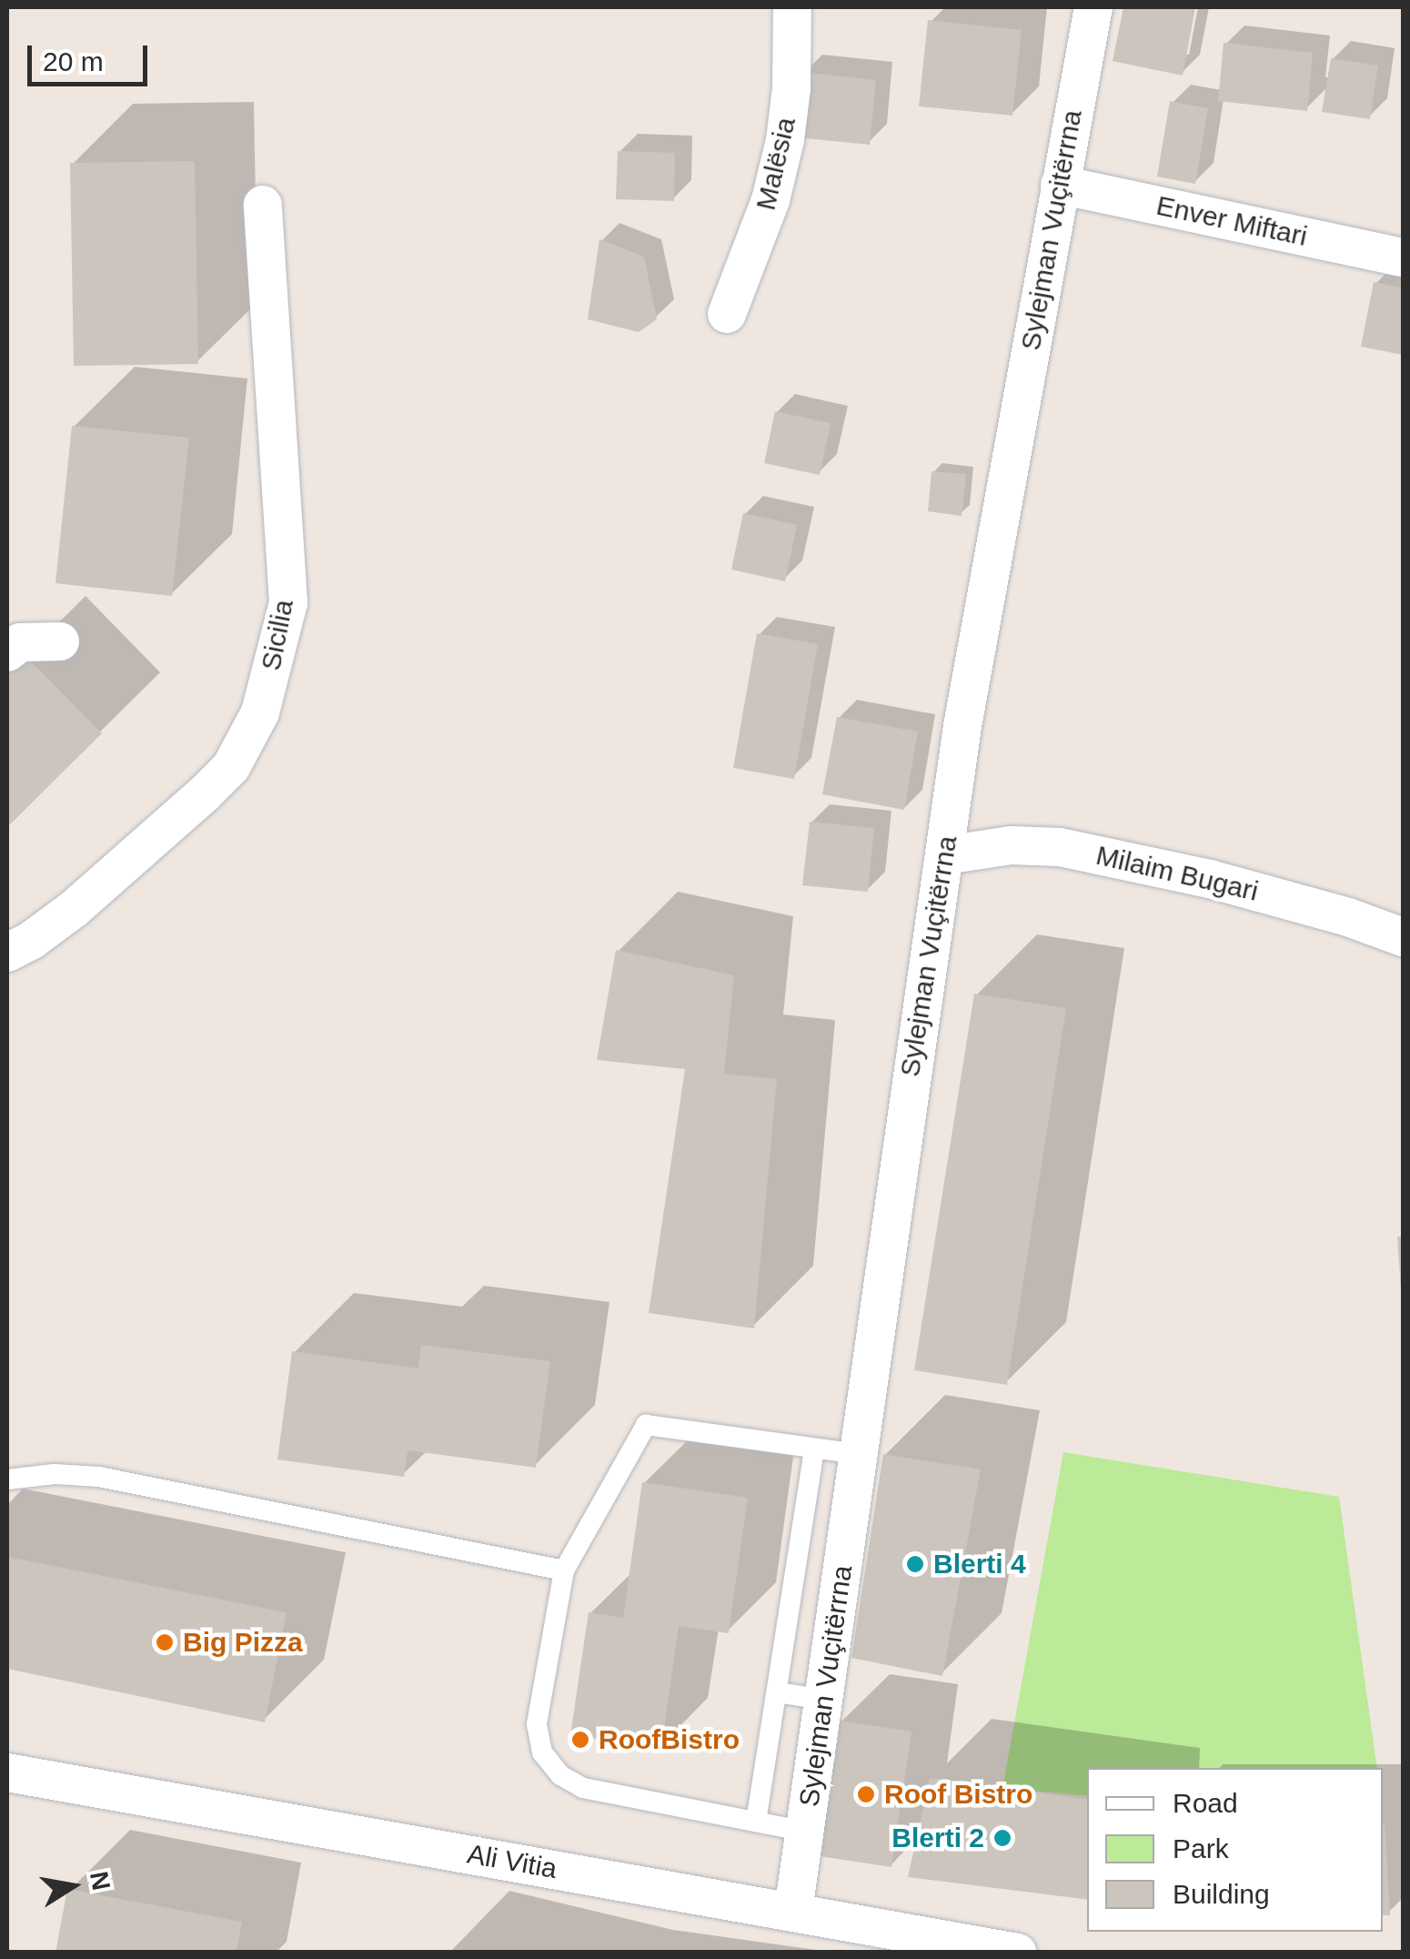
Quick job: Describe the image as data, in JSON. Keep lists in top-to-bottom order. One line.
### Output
{"streets":{"street":["Malësia","Enver Miftari","Sylejman Vuçitërrna","Sicilia","Milaim Bugari","Ali Vitia"]},"crossings":[["Enver Miftari","Sylejman Vuçitërrna"],["Sylejman Vuçitërrna","Milaim Bugari"],["Sylejman Vuçitërrna","Ali Vitia"]],"places":["Blerti 4","Big Pizza","RoofBistro","Roof Bistro","Blerti 2"],"legend":["Road","Park","Building"],"scale_bar":"20 m","north":"right"}
